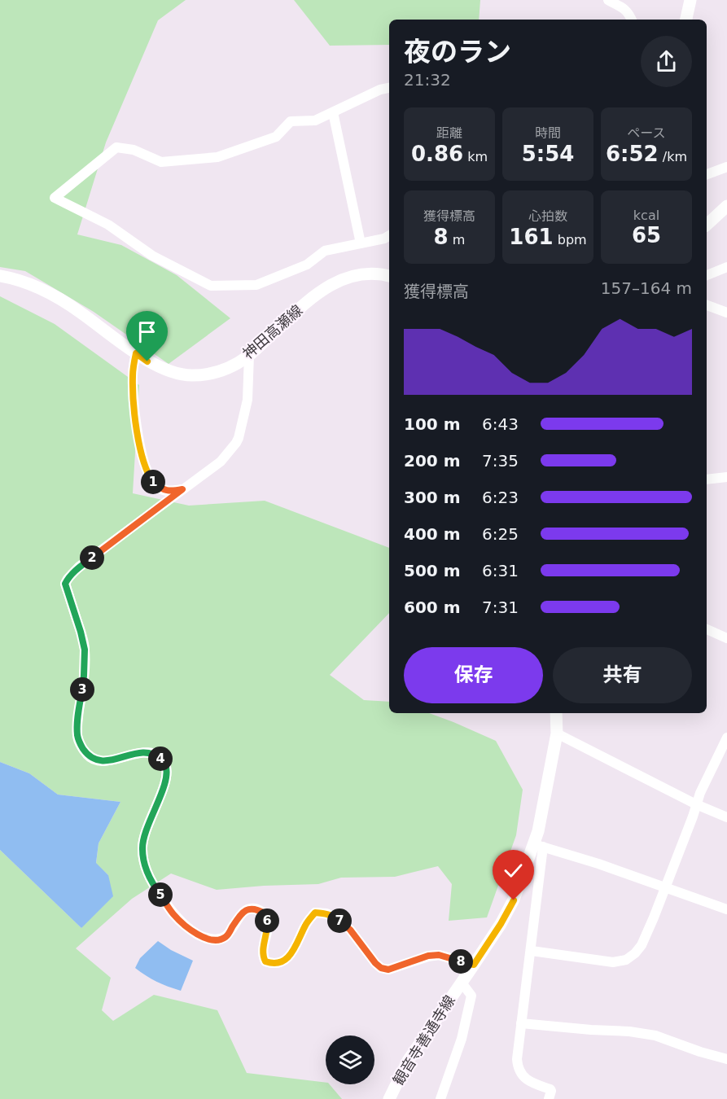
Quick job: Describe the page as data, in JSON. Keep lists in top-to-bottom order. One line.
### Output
{"streets":{"main road":["神田高瀬線","観音寺善通寺線"]},"page":{"heading":["夜のラン","21:32"],"stats":[["距離","0.86 km"],["時間","5:54"],["ペース","6:52 /km"],["獲得標高","8 m"],["心拍数","161 bpm"],["kcal","65"]],"chart":["獲得標高","157–164 m"],"list":[{"name":"100 m","note":"6:43"},{"name":"200 m","note":"7:35"},{"name":"300 m","note":"6:23"},{"name":"400 m","note":"6:25"},{"name":"500 m","note":"6:31"},{"name":"600 m","note":"7:31"}],"pins":["1","2","3","4","5","6","7","8"],"buttons":["保存","共有"]}}
